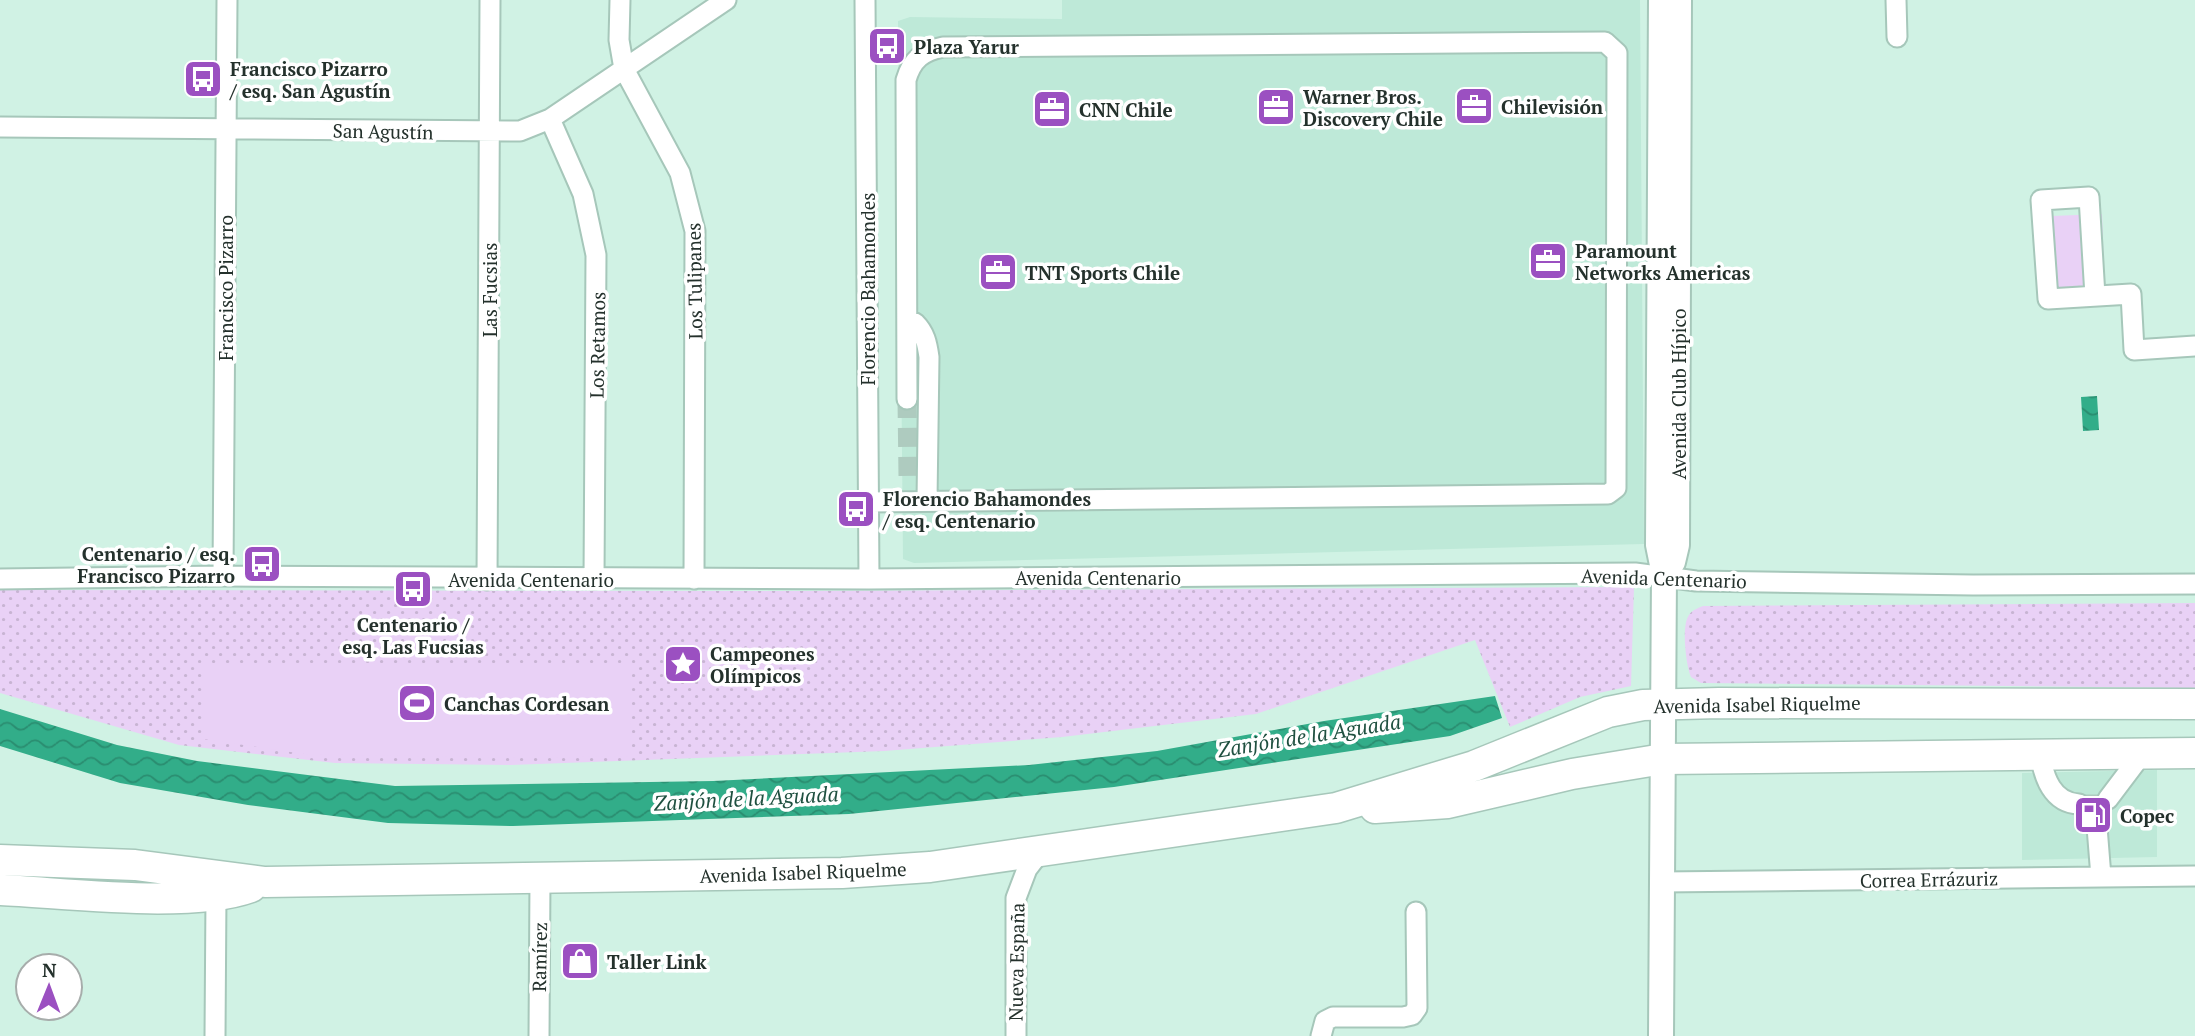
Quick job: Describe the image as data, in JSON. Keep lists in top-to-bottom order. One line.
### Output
{"streets":{"highway":["Avenida Isabel Riquelme"],"main road":["Avenida Club Hípico"],"street":["San Agustín","Los Tulipanes","Francisco Pizarro","Florencio Bahamondes","Las Fucsias","Los Retamos","Avenida Centenario","Correa Errázuriz","Ramírez","Nueva España"]},"crossings":[["San Agustín","Los Tulipanes"],["San Agustín","Francisco Pizarro"],["San Agustín","Las Fucsias"],["San Agustín","Los Retamos"],["Los Tulipanes","Avenida Centenario"],["Francisco Pizarro","Avenida Centenario"],["Florencio Bahamondes","Avenida Centenario"],["Las Fucsias","Avenida Centenario"],["Los Retamos","Avenida Centenario"],["Avenida Club Hípico","Avenida Centenario"],["Avenida Club Hípico","Avenida Isabel Riquelme"],["Avenida Club Hípico","Correa Errázuriz"],["Avenida Isabel Riquelme","Ramírez"],["Avenida Isabel Riquelme","Nueva España"]],"water":["Zanjón de la Aguada"],"places":{"bus stop":["Plaza Yarur","Francisco Pizarro / esq. San Agustín","Florencio Bahamondes / esq. Centenario","Centenario / esq. Francisco Pizarro","Centenario / esq. Las Fucsias"],"office":["Chilevisión","Warner Bros. Discovery Chile","CNN Chile","Paramount Networks Americas","TNT Sports Chile"],"place":["Campeones Olímpicos"],"sports":["Canchas Cordesan"],"fuel station":["Copec"],"shop":["Taller Link"]},"north":"top"}
